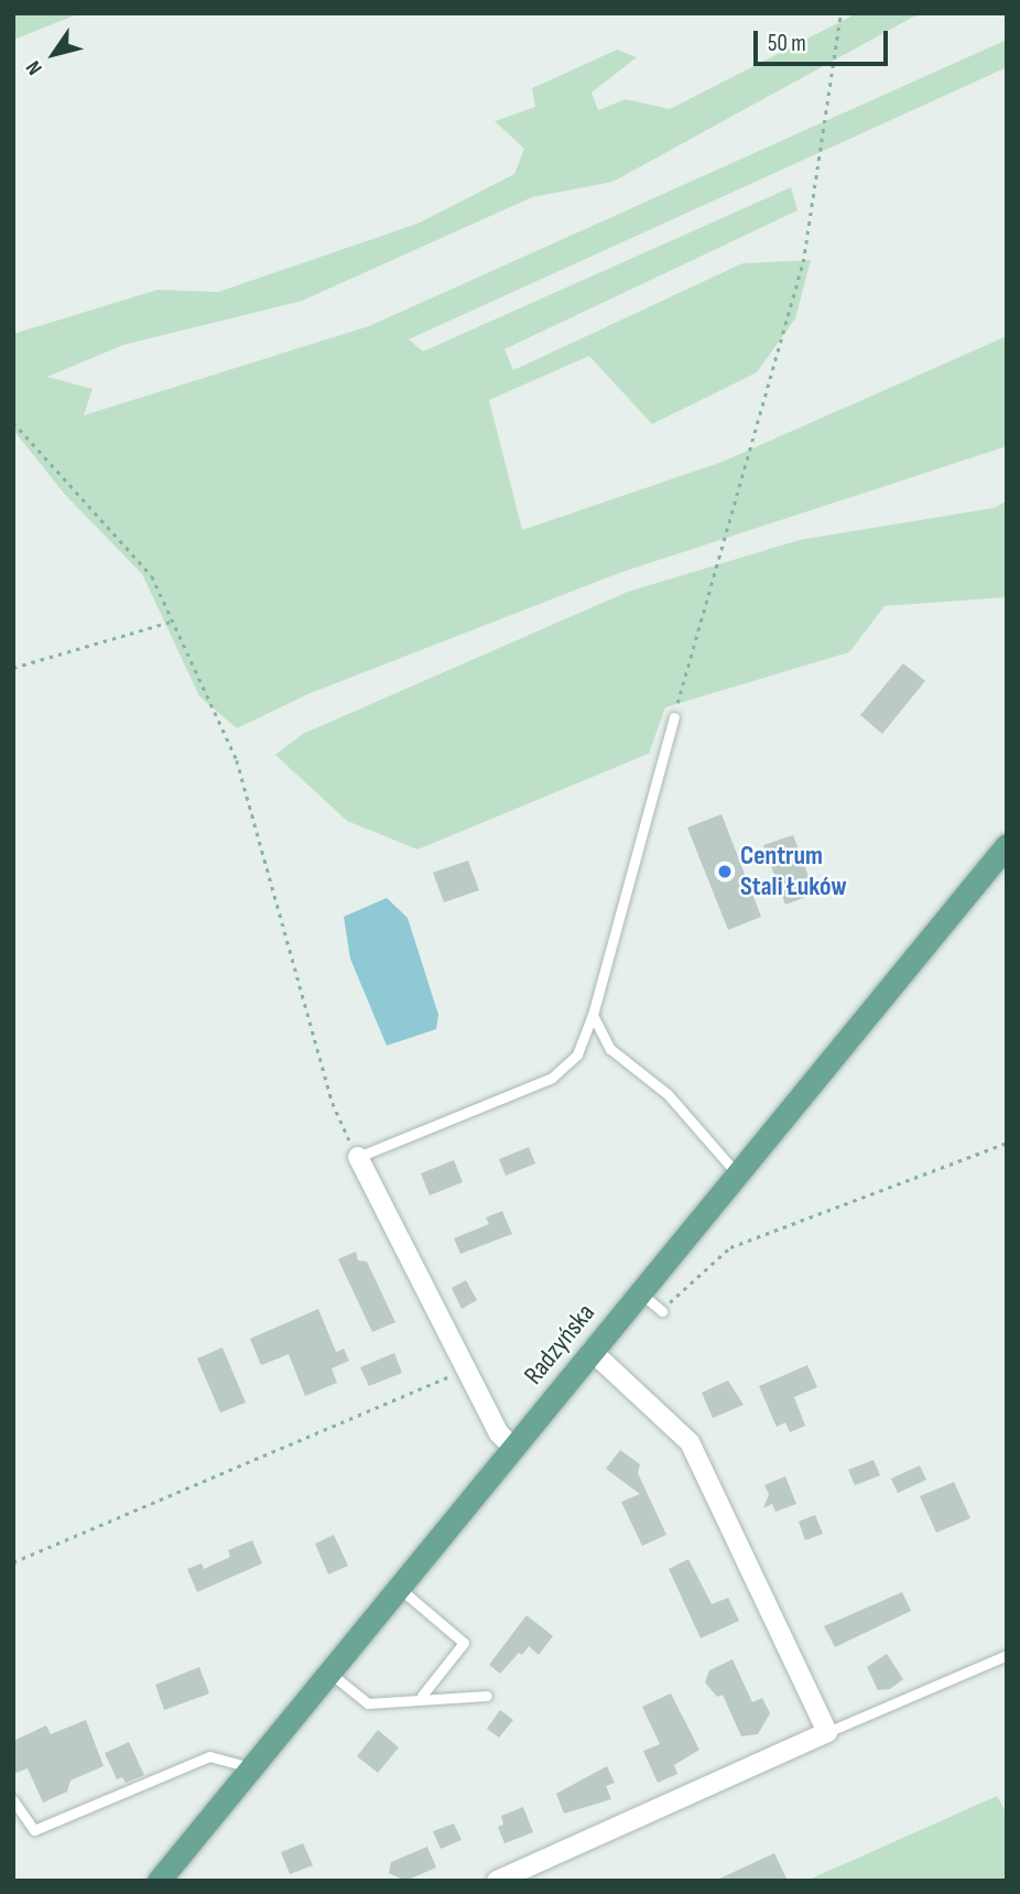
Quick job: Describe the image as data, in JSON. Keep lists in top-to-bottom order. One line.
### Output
{"streets":{"main road":["Radzyńska"]},"places":["Centrum Stali Łuków"],"scale_bar":"50 m","north":"bottom left"}
